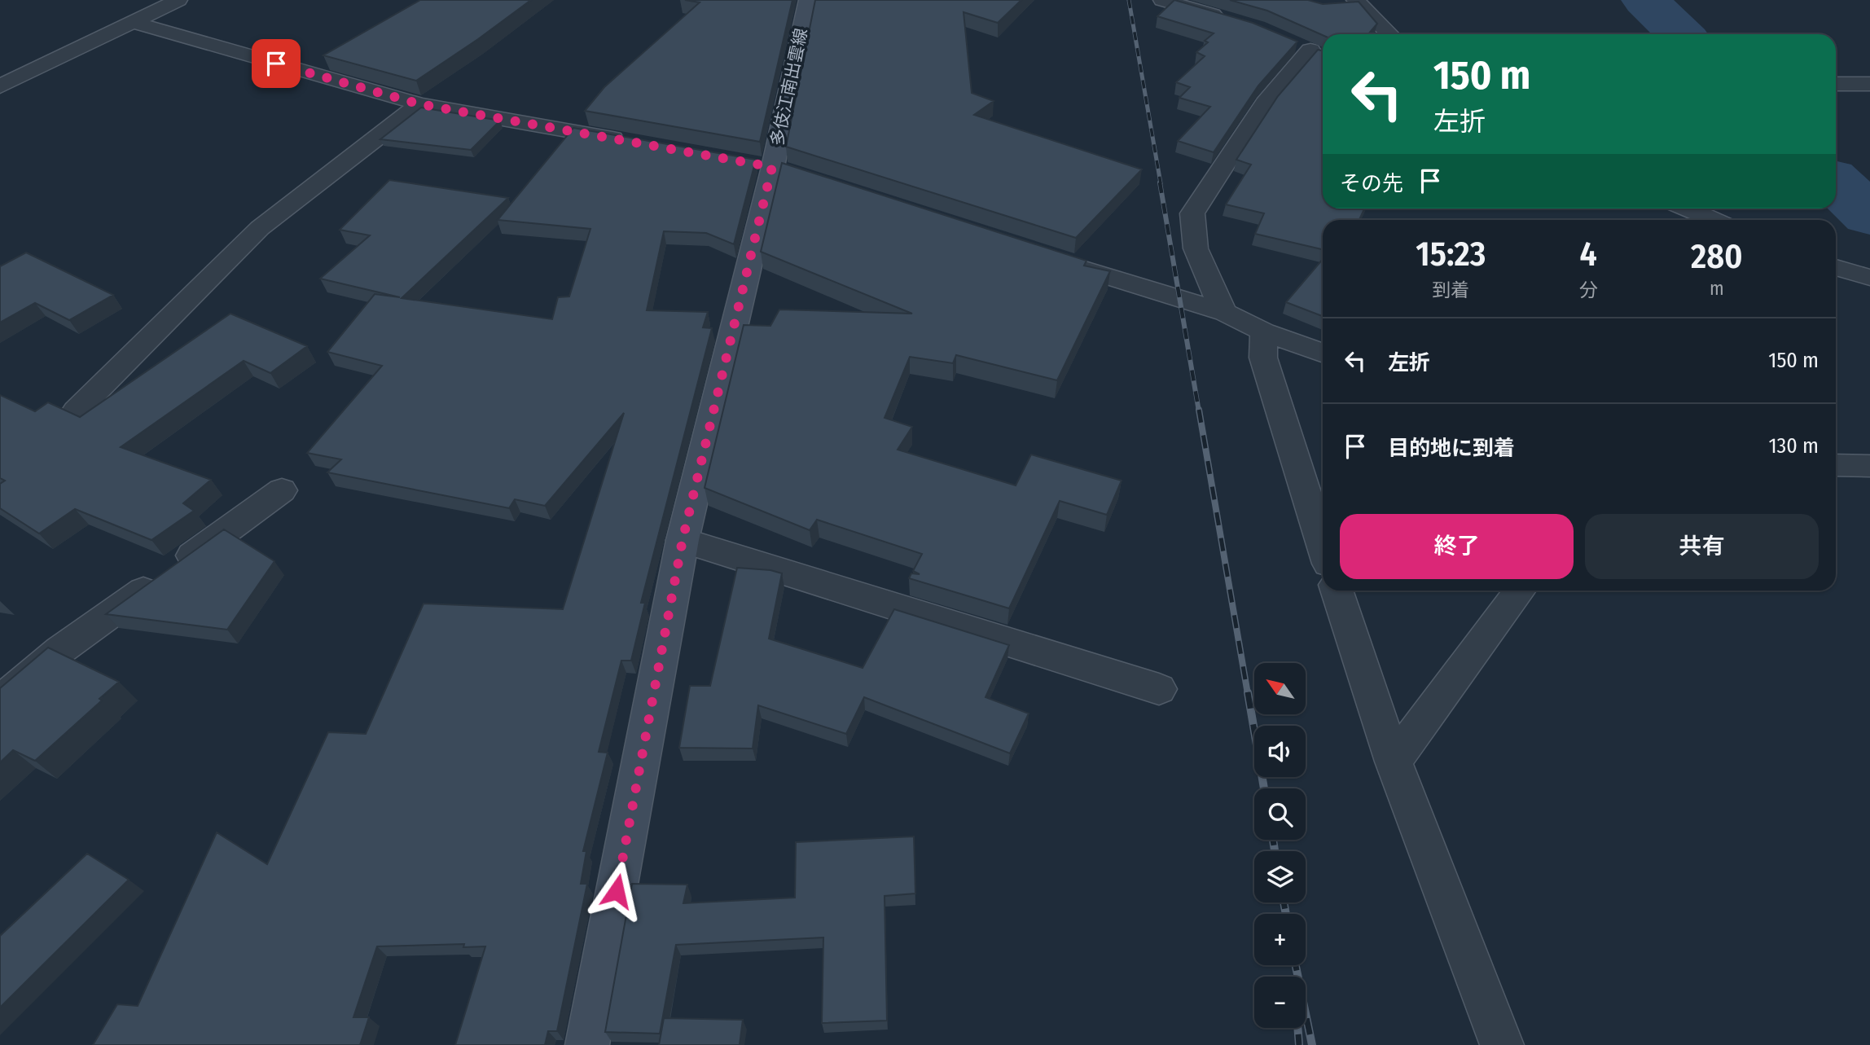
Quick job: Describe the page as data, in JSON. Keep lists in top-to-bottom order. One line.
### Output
{"streets":{"main road":["多伎江南出雲線"]},"north":"top left","page":{"turn":["150 m","左折"],"then":"その先","eta":["15:23","到着","4","分","280","m"],"list":[{"name":"左折","value":"150 m"},{"name":"目的地に到着","value":"130 m"}],"buttons":["終了","共有"],"map_buttons":["+","−"]}}
